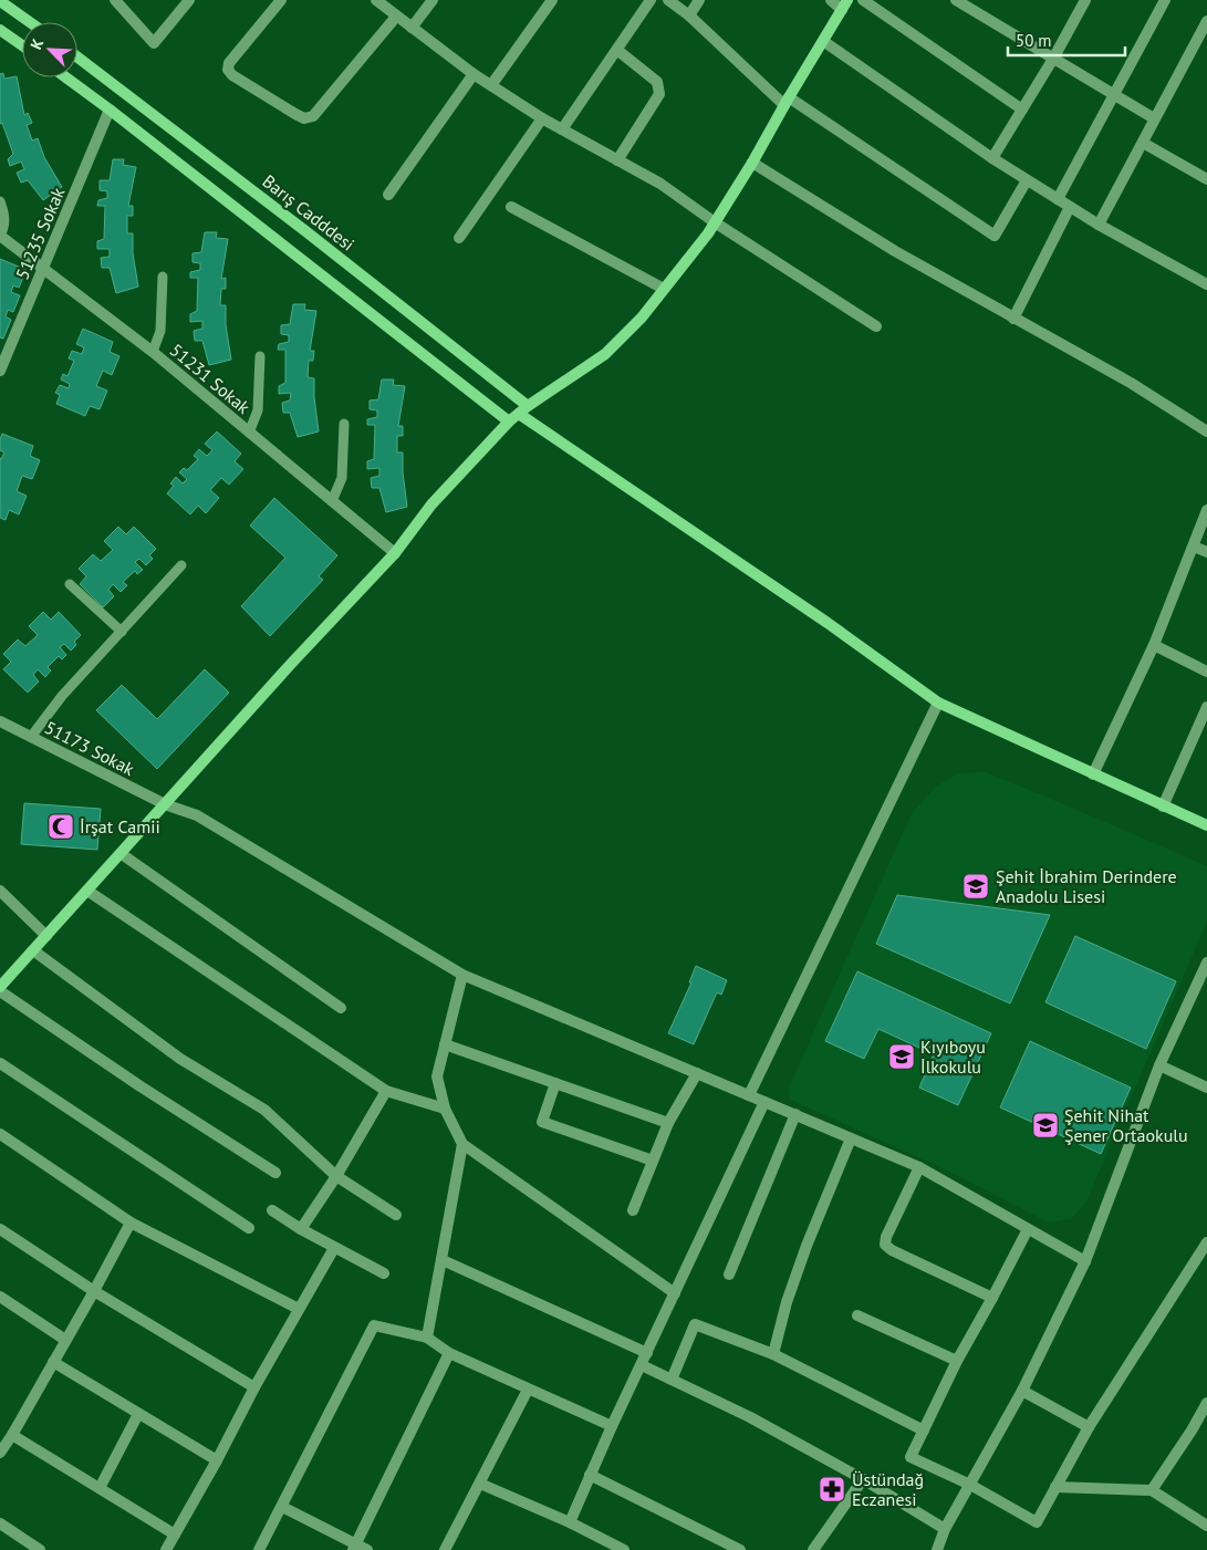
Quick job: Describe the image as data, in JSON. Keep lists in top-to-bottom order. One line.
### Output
{"streets":{"main road":["Barış Cadddesi"],"street":["51235 Sokak","51231 Sokak","51173 Sokak"]},"crossings":[["51235 Sokak","51231 Sokak"]],"places":{"mosque":["İrşat Camii"],"school or university":["Şehit İbrahim Derindere Anadolu Lisesi","Kıyıboyu İlkokulu","Şehit Nihat Şener Ortaokulu"],"pharmacy":["Üstündağ Eczanesi"]},"scale_bar":"50 m","north":"top left"}
